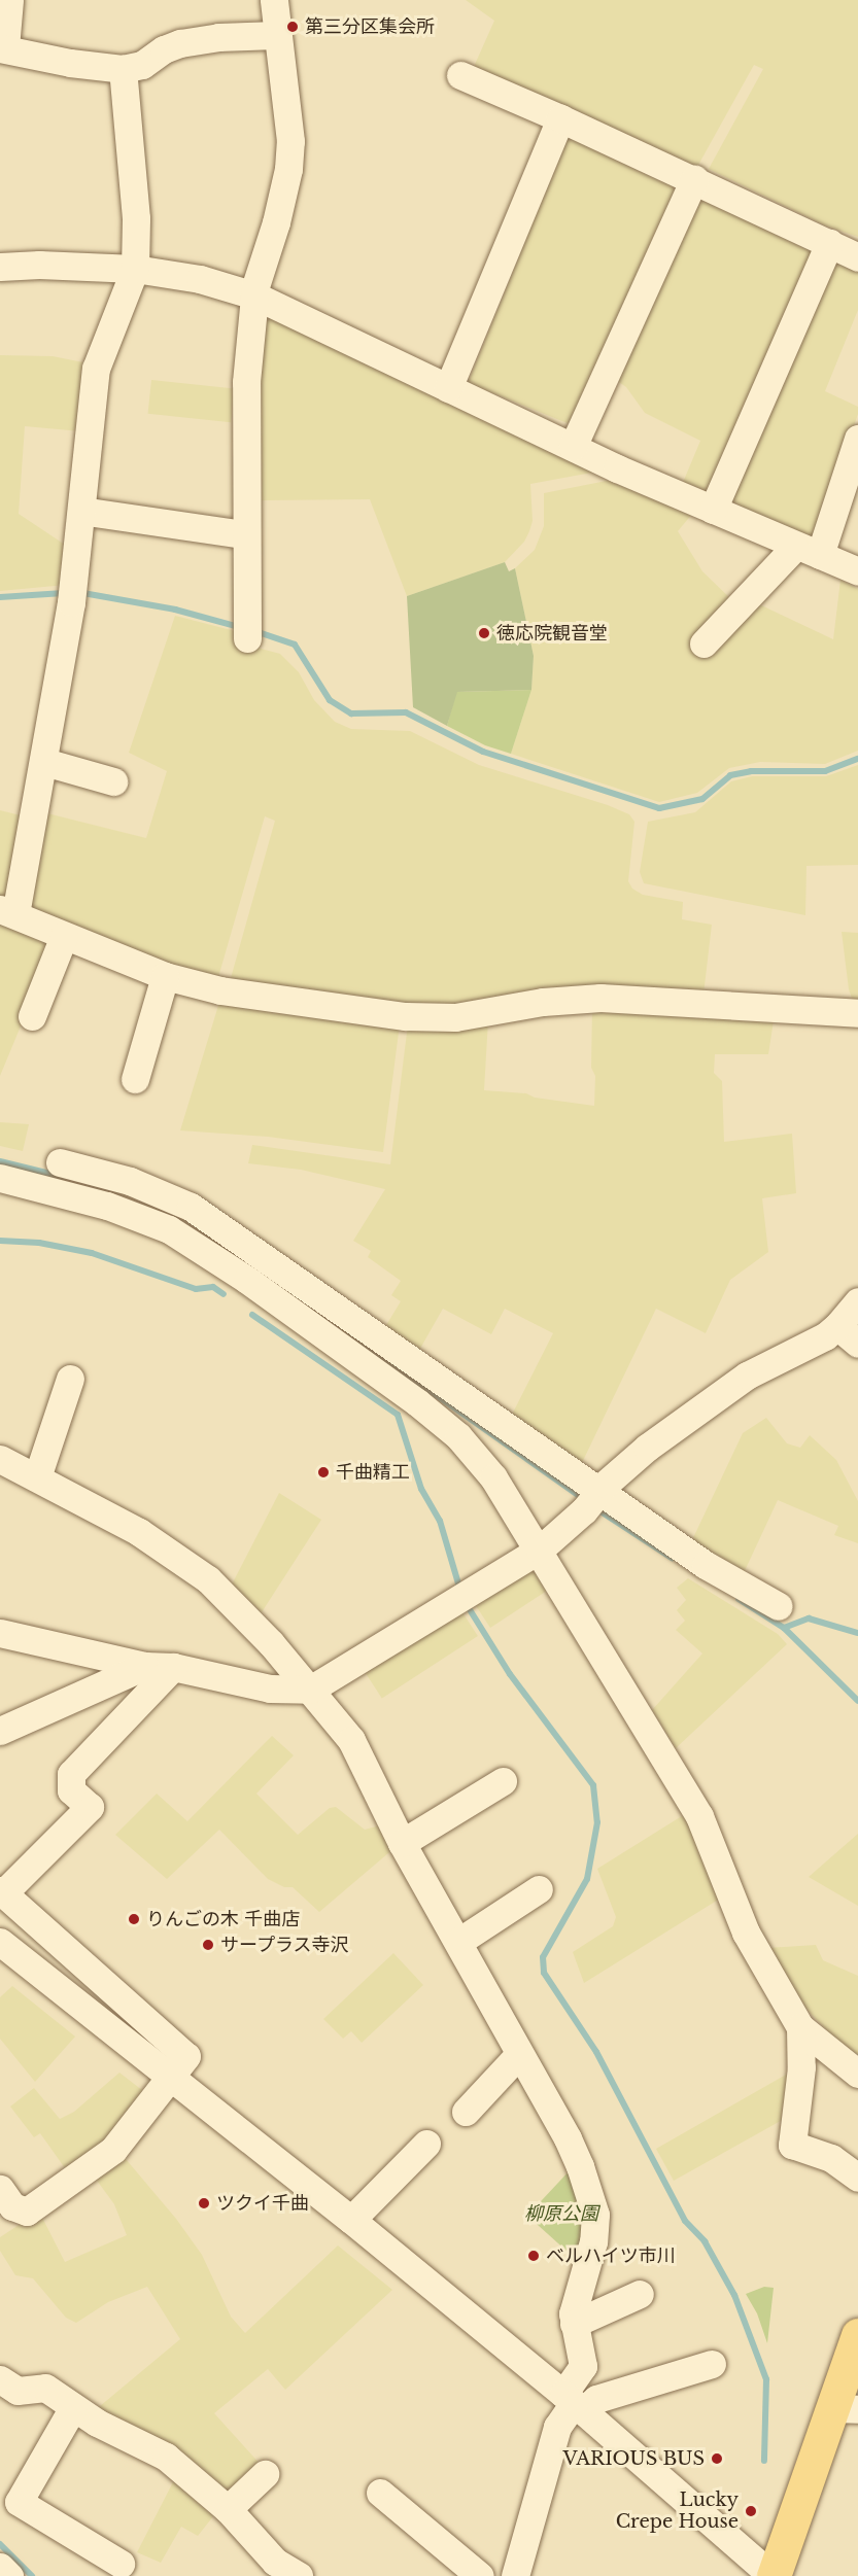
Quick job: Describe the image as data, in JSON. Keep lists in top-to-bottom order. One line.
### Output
{"parks":["柳原公園"],"places":["第三分区集会所","徳応院観音堂","千曲精工","りんごの木 千曲店","サープラス寺沢","ツクイ千曲","ベルハイツ市川","VARIOUS BUS","Lucky Crepe House"]}
